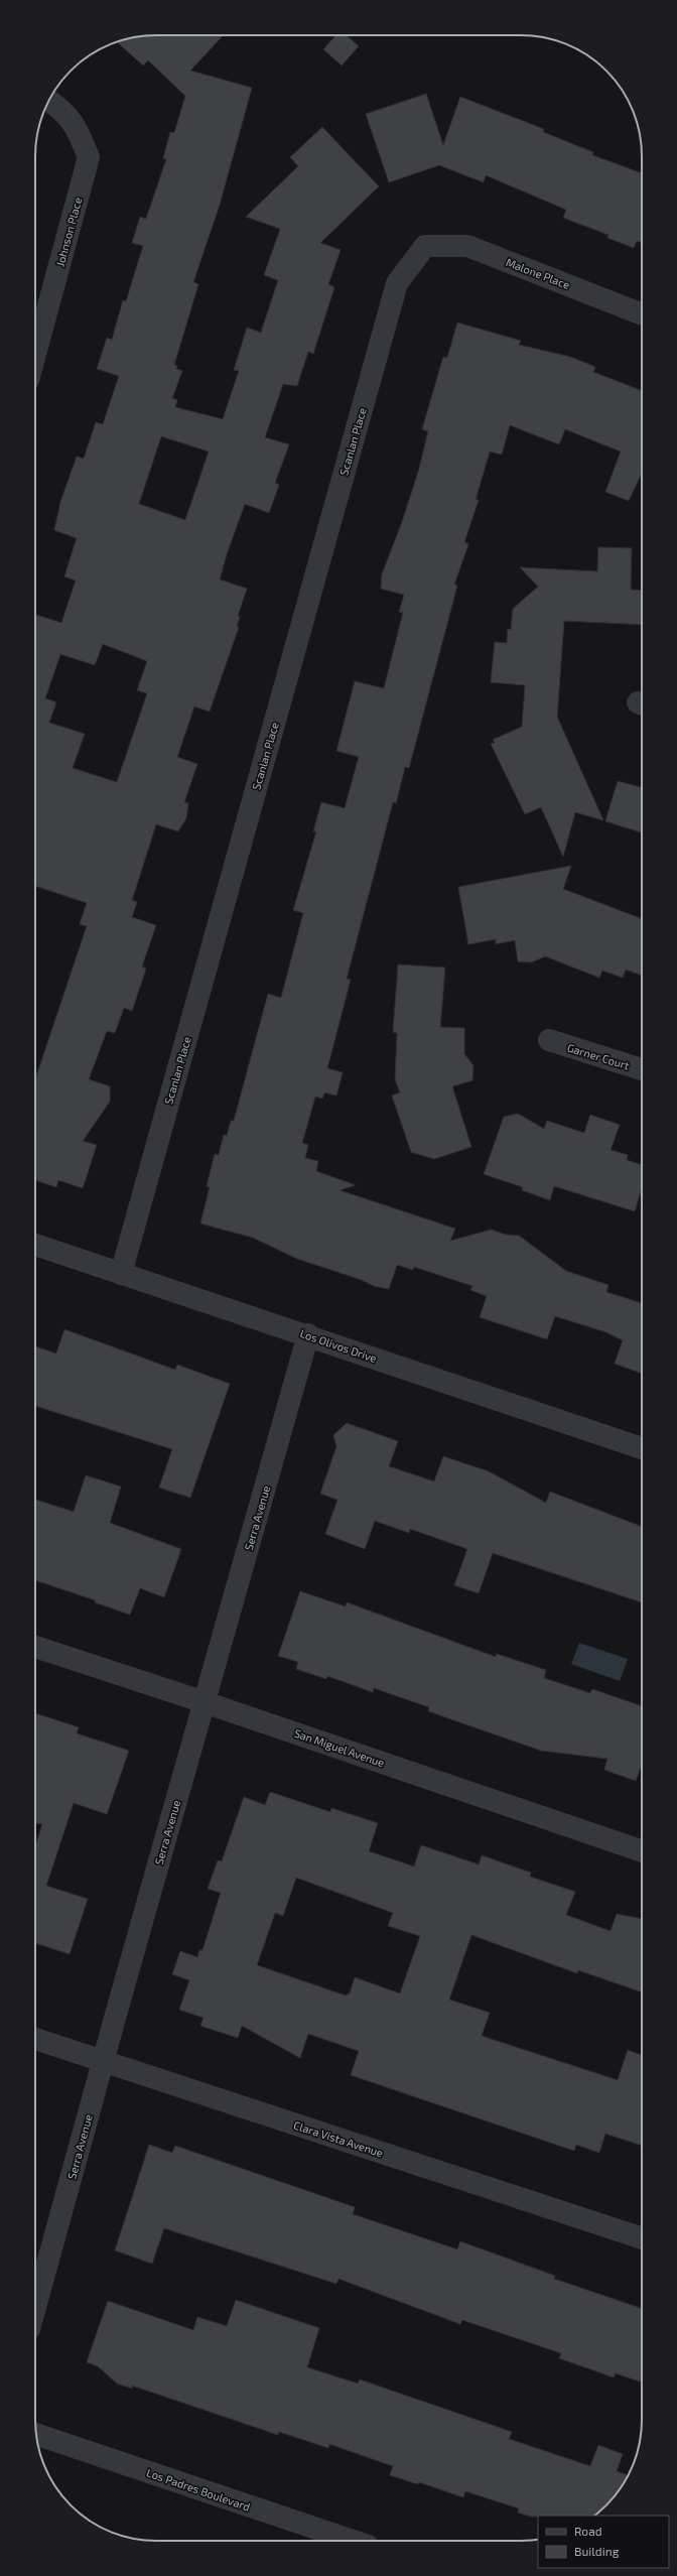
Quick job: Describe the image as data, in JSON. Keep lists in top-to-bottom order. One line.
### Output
{"streets":{"street":["Johnson Place","Malone Place","Scanlan Place","Garner Court","Los Olivos Drive","Serra Avenue","San Miguel Avenue","Clara Vista Avenue","Los Padres Boulevard"]},"crossings":[["Malone Place","Scanlan Place"],["Scanlan Place","Los Olivos Drive"],["Los Olivos Drive","Serra Avenue"],["Serra Avenue","San Miguel Avenue"],["Serra Avenue","Clara Vista Avenue"]],"legend":["Road","Building"]}
